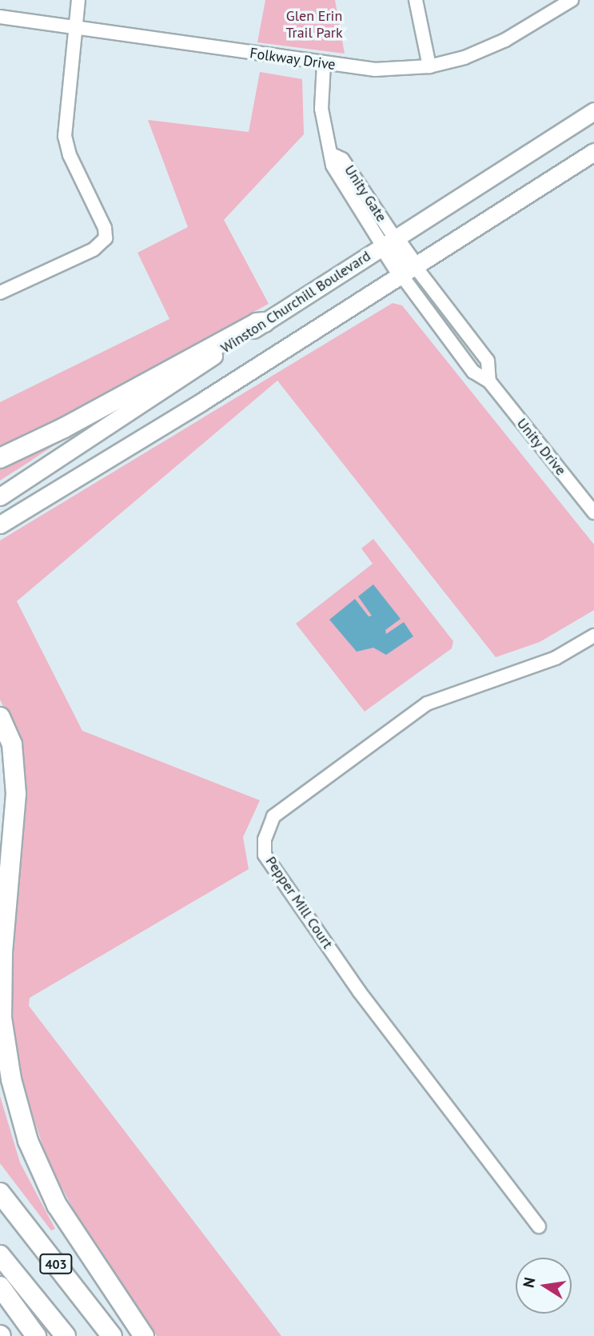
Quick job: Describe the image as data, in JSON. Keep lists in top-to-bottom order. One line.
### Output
{"streets":{"highway":["403"],"main road":["Winston Churchill Boulevard"],"street":["Folkway Drive","Unity Gate","Unity Drive","Pepper Mill Court"]},"crossings":[["Folkway Drive","Unity Gate"],["Unity Gate","Winston Churchill Boulevard"]],"parks":["Glen Erin Trail Park"],"north":"left"}
